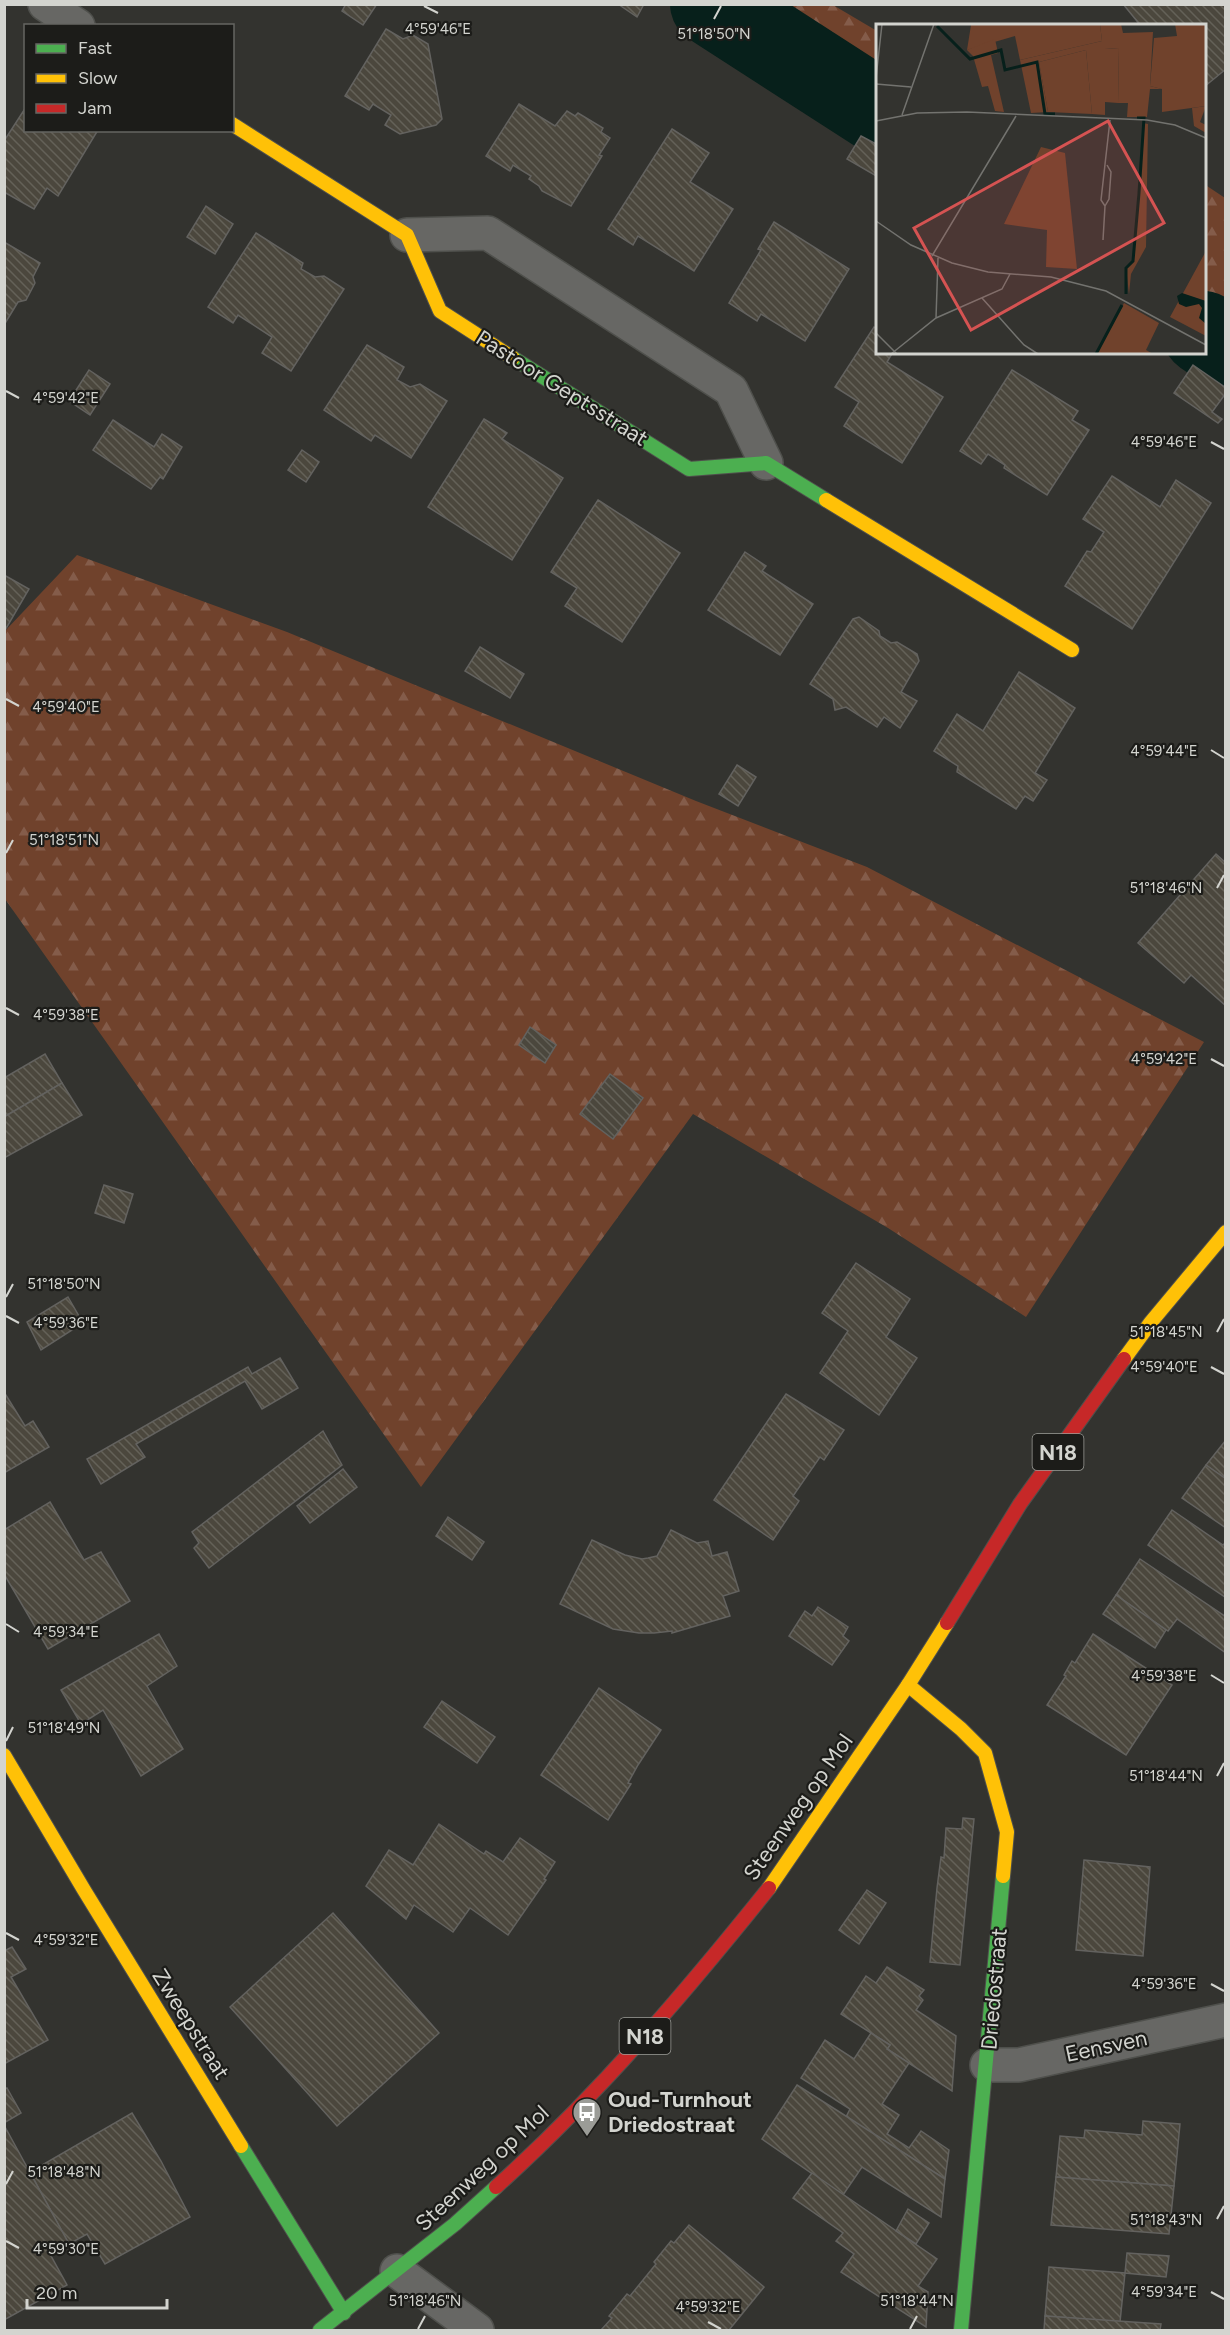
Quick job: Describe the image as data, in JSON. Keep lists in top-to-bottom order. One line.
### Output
{"streets":{"street":["Pastoor Geptsstraat","N18","Steenweg op Mol","Driedostraat","Zweepstraat","Eensven"]},"crossings":[["Steenweg op Mol","Driedostraat"],["Steenweg op Mol","Zweepstraat"],["Driedostraat","Eensven"]],"places":{"bus stop":["Oud-Turnhout Driedostraat"]},"legend":["Fast","Slow","Jam"],"scale_bar":"20 m","coordinates":["4°59'46\"E","51°18'50\"N","4°59'42\"E","4°59'40\"E","4°59'44\"E","51°18'51\"N","51°18'46\"N","4°59'38\"E","4°59'36\"E","51°18'45\"N","4°59'34\"E","51°18'49\"N","51°18'44\"N","4°59'32\"E","51°18'48\"N","51°18'43\"N","4°59'30\"E"]}
